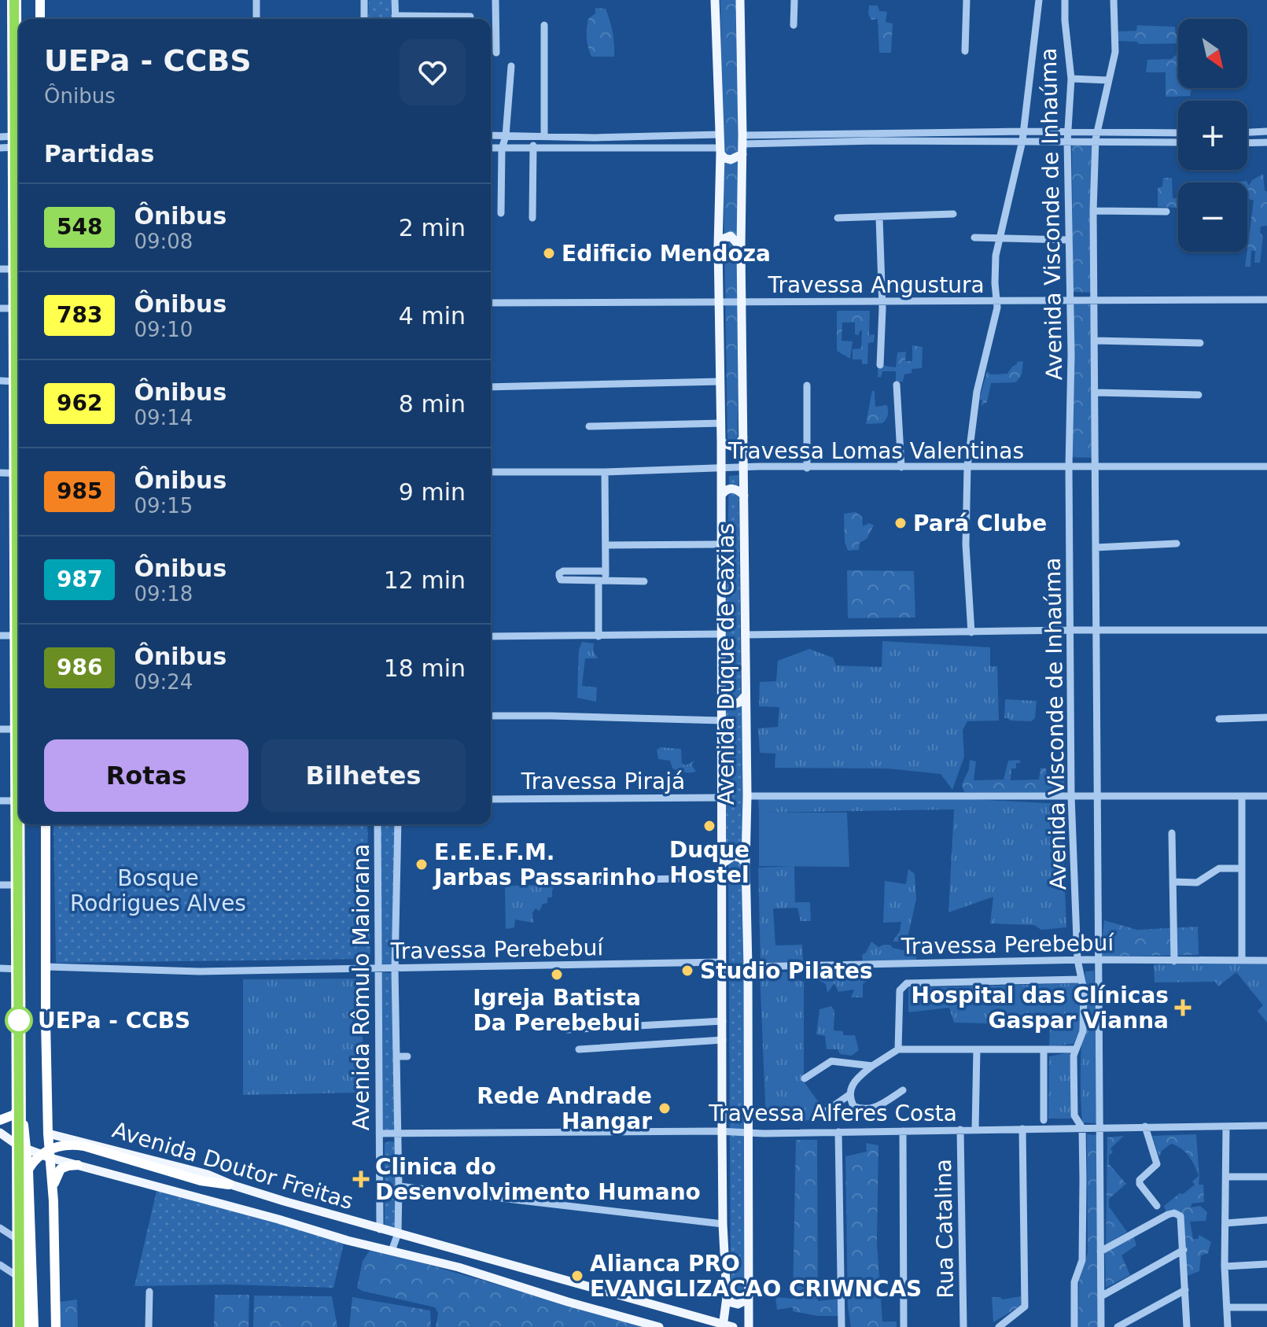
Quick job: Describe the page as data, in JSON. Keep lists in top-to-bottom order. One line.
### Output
{"streets":{"main road":["Avenida Duque de Caxias","Avenida Doutor Freitas"],"street":["Avenida Visconde de Inhaúma","Travessa Angustura","Travessa Lomas Valentinas","Travessa Pirajá","Travessa Perebebuí","Avenida Rômulo Maiorana","Travessa Alferes Costa","Rua Catalina"]},"crossings":[["Avenida Visconde de Inhaúma","Travessa Angustura"],["Avenida Visconde de Inhaúma","Travessa Lomas Valentinas"],["Avenida Visconde de Inhaúma","Travessa Perebebuí"],["Avenida Visconde de Inhaúma","Travessa Alferes Costa"],["Travessa Angustura","Avenida Duque de Caxias"],["Travessa Lomas Valentinas","Avenida Duque de Caxias"],["Avenida Duque de Caxias","Travessa Pirajá"],["Avenida Duque de Caxias","Travessa Perebebuí"],["Avenida Duque de Caxias","Travessa Alferes Costa"],["Avenida Duque de Caxias","Avenida Doutor Freitas"],["Travessa Perebebuí","Avenida Rômulo Maiorana"],["Avenida Rômulo Maiorana","Travessa Alferes Costa"],["Avenida Rômulo Maiorana","Avenida Doutor Freitas"],["Travessa Alferes Costa","Rua Catalina"]],"parks":["Bosque Rodrigues Alves"],"places":{"other":["Edificio Mendoza","Pará Clube","Duque Hostel","E.E.E.F.M. Jarbas Passarinho","Studio Pilates","Igreja Batista Da Perebebui","UEPa - CCBS","Rede Andrade Hangar","Alianca PRO EVANGLIZACAO CRIWNCAS"],"health":["Hospital das Clínicas Gaspar Vianna","Clinica do Desenvolvimento Humano"]},"lines":["bus line 548"],"north":"bottom right","page":{"map_buttons":["+","−"],"heading":[["UEPa - CCBS","Ônibus"],"Partidas"],"list":[{"mark":"548","name":"Ônibus","note":"09:08","value":"2 min"},{"mark":"783","name":"Ônibus","note":"09:10","value":"4 min"},{"mark":"962","name":"Ônibus","note":"09:14","value":"8 min"},{"mark":"985","name":"Ônibus","note":"09:15","value":"9 min"},{"mark":"987","name":"Ônibus","note":"09:18","value":"12 min"},{"mark":"986","name":"Ônibus","note":"09:24","value":"18 min"}],"buttons":["Rotas","Bilhetes"]}}
